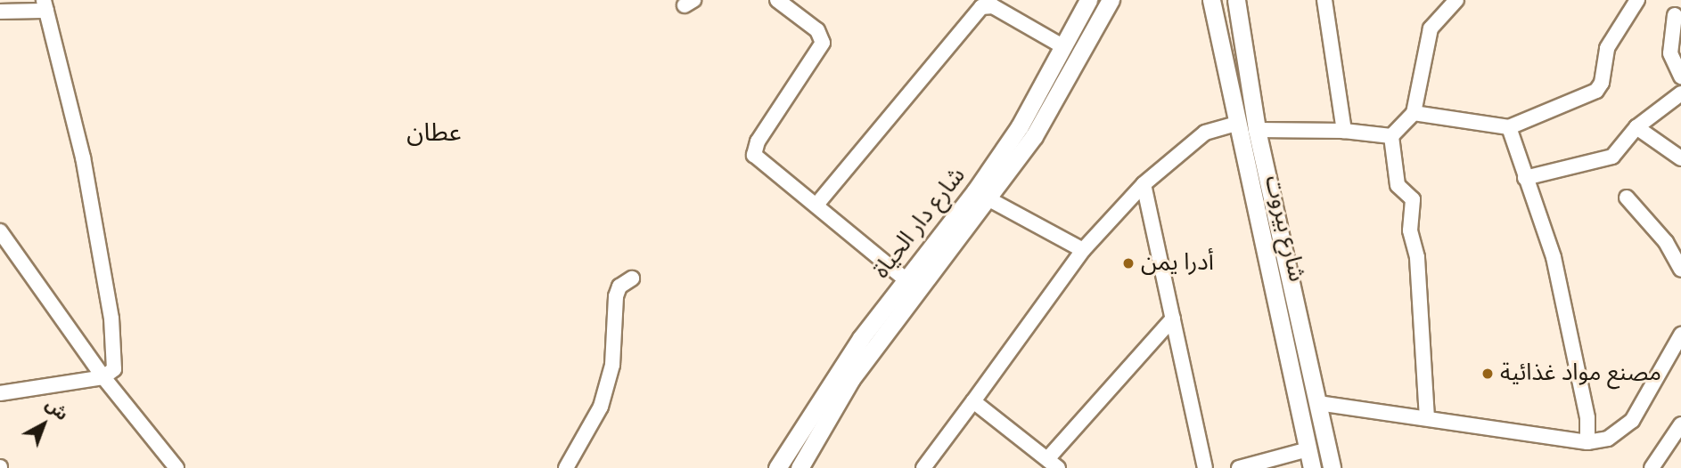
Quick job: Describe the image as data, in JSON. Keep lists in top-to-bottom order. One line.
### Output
{"streets":{"main road":["شارع دار الحياة","شارع بيروت"]},"districts":["عطان"],"places":["أدرا يمن","مصنع مواد غذائية"],"north":"top right"}
